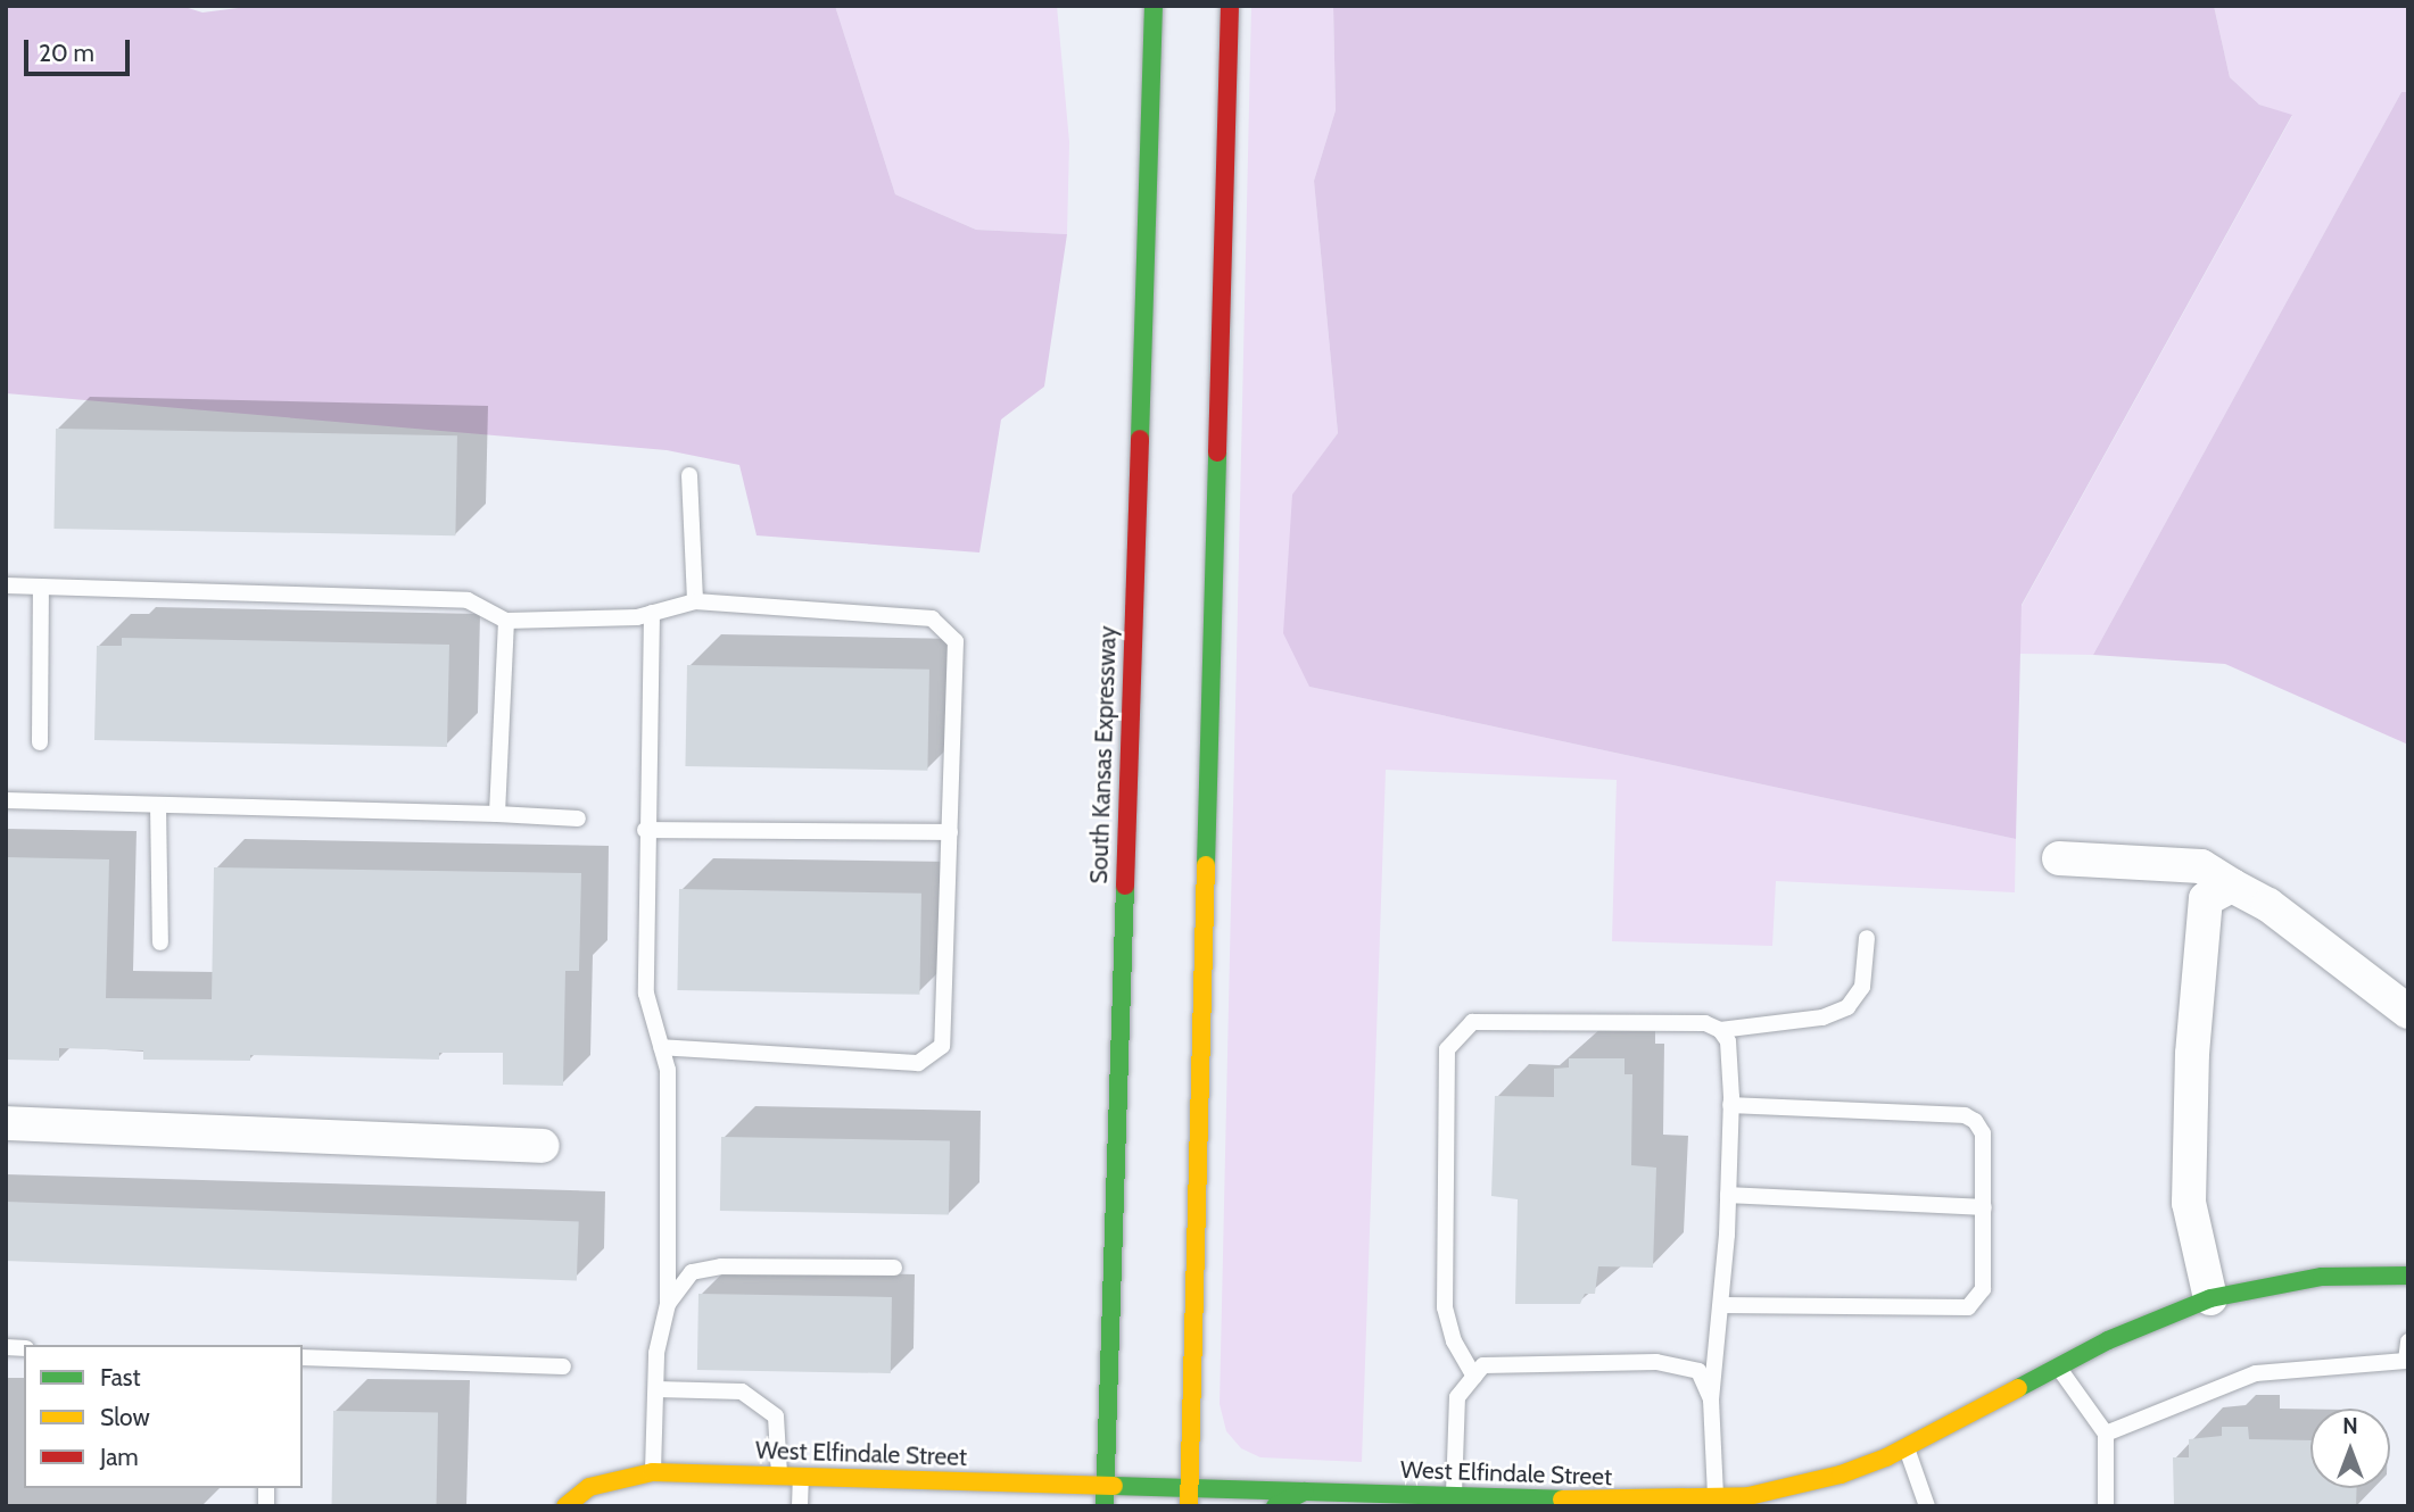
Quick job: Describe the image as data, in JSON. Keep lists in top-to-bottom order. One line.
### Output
{"streets":{"main road":["South Kansas Expressway","West Elfindale Street"]},"crossings":[["South Kansas Expressway","West Elfindale Street"]],"legend":["Fast","Slow","Jam"],"scale_bar":"20 m","north":"top"}
